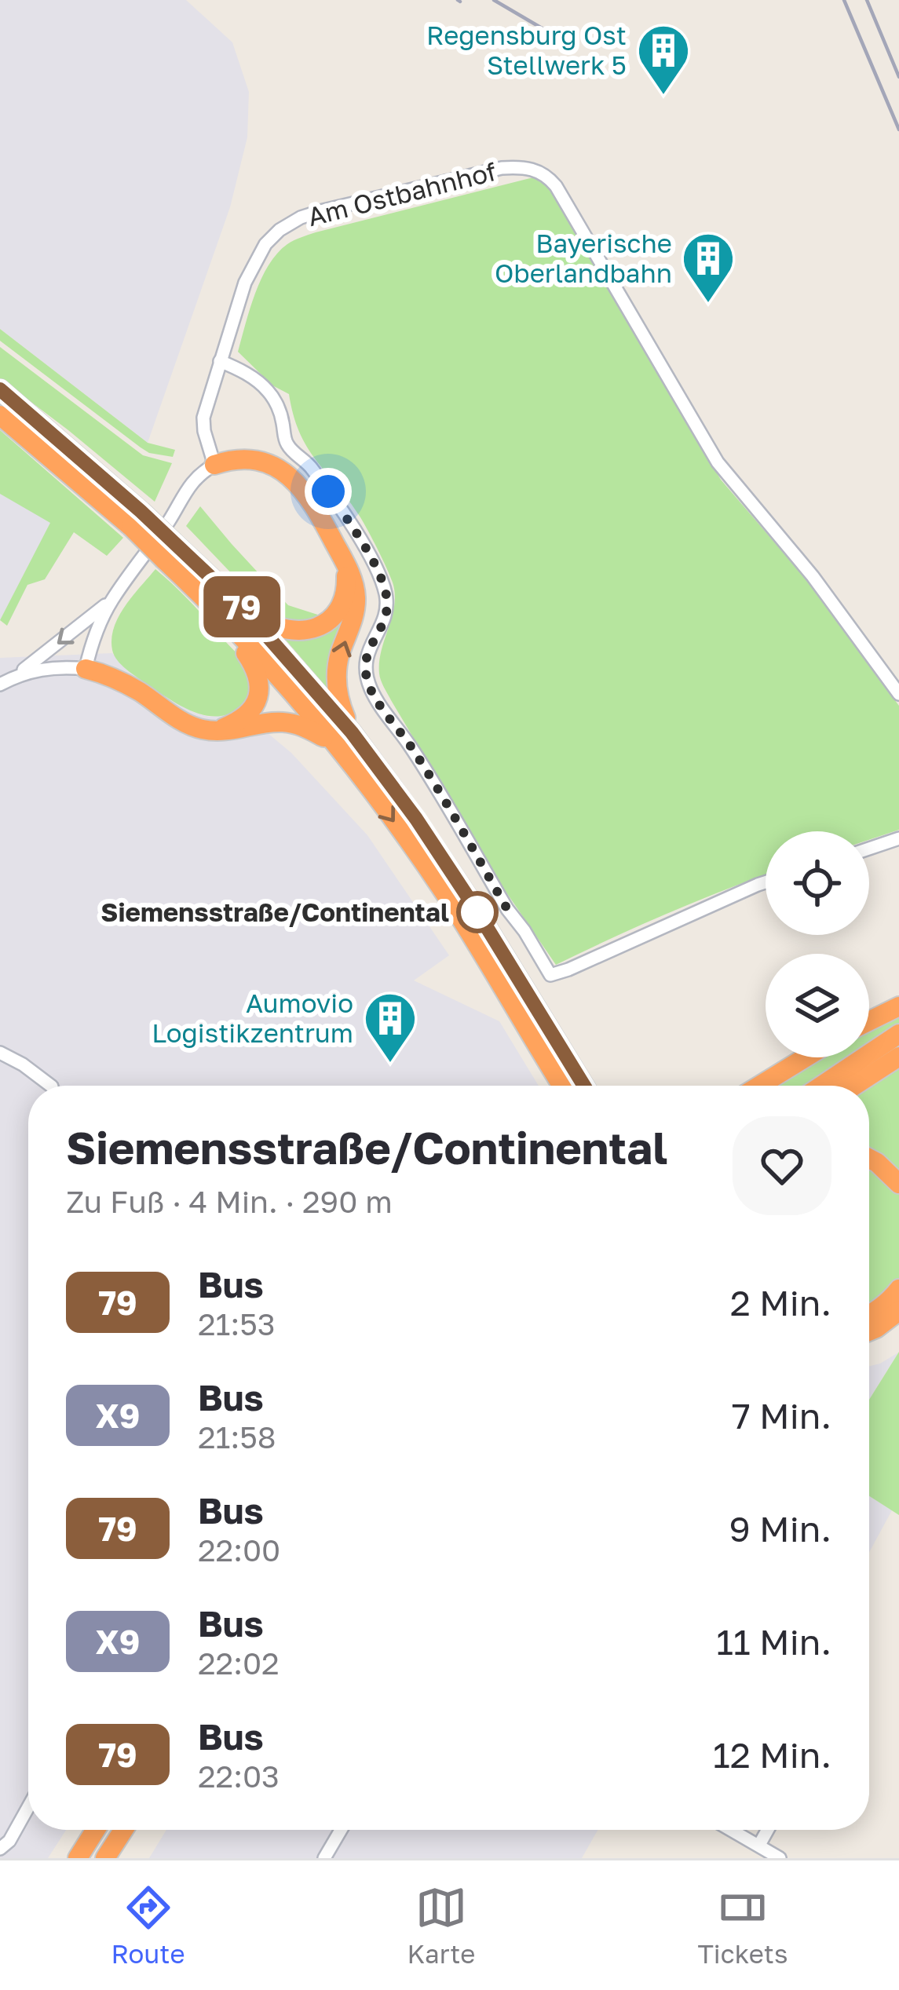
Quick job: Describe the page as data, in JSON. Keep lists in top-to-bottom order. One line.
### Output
{"streets":{"street":["Am Ostbahnhof"]},"places":{"building":["Regensburg Ost Stellwerk 5","Bayerische Oberlandbahn","Aumovio Logistikzentrum"],"other":["Siemensstraße/Continental"]},"lines":["bus line 79"],"page":{"on_map":"79","heading":["Siemensstraße/Continental","Zu Fuß · 4 Min. · 290 m"],"list":[{"mark":"79","name":"Bus","note":"21:53","value":"2 Min."},{"mark":"X9","name":"Bus","note":"21:58","value":"7 Min."},{"mark":"79","name":"Bus","note":"22:00","value":"9 Min."},{"mark":"X9","name":"Bus","note":"22:02","value":"11 Min."},{"mark":"79","name":"Bus","note":"22:03","value":"12 Min."}],"tabs":["Route","Karte","Tickets"]}}
